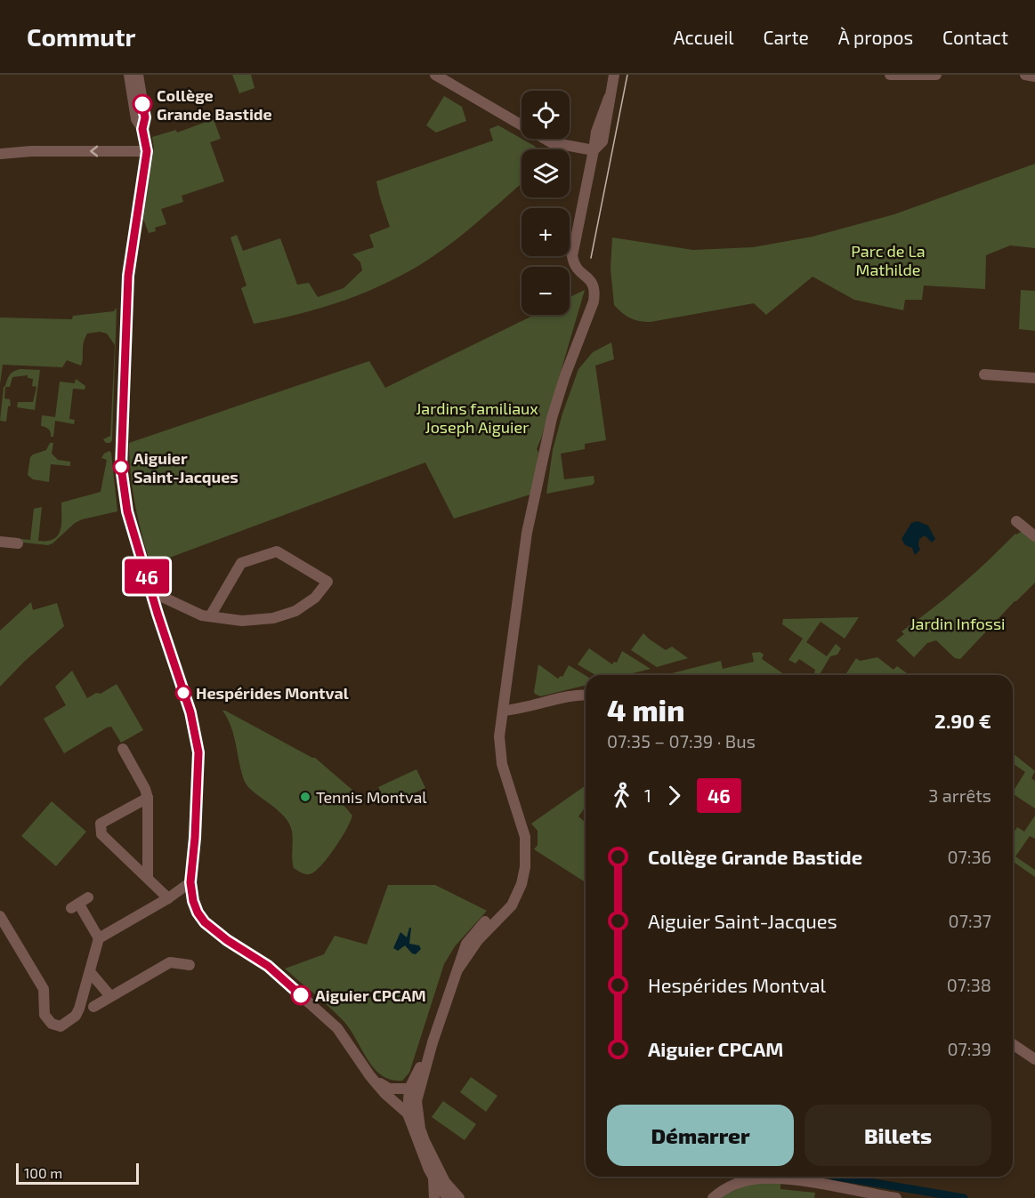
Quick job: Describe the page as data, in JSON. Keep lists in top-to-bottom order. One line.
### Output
{"parks":["Parc de La Mathilde","Jardins familiaux Joseph Aiguier","Jardin Infossi"],"places":["Collège Grande Bastide","Aiguier Saint-Jacques","Hespérides Montval","Tennis Montval","Aiguier CPCAM"],"lines":["bus line 46"],"scale_bar":"100 m","page":{"header":"Commutr","nav":["Accueil","Carte","À propos","Contact"],"on_map":"46","map_buttons":["+","−"],"heading":["4 min","07:35 – 07:39 · Bus","2.90 €"],"legs":["1","46","3 arrêts"],"list":[{"name":"Collège Grande Bastide","value":"07:36"},{"name":"Aiguier Saint-Jacques","value":"07:37"},{"name":"Hespérides Montval","value":"07:38"},{"name":"Aiguier CPCAM","value":"07:39"}],"buttons":["Démarrer","Billets"],"scale":"100 m"}}
